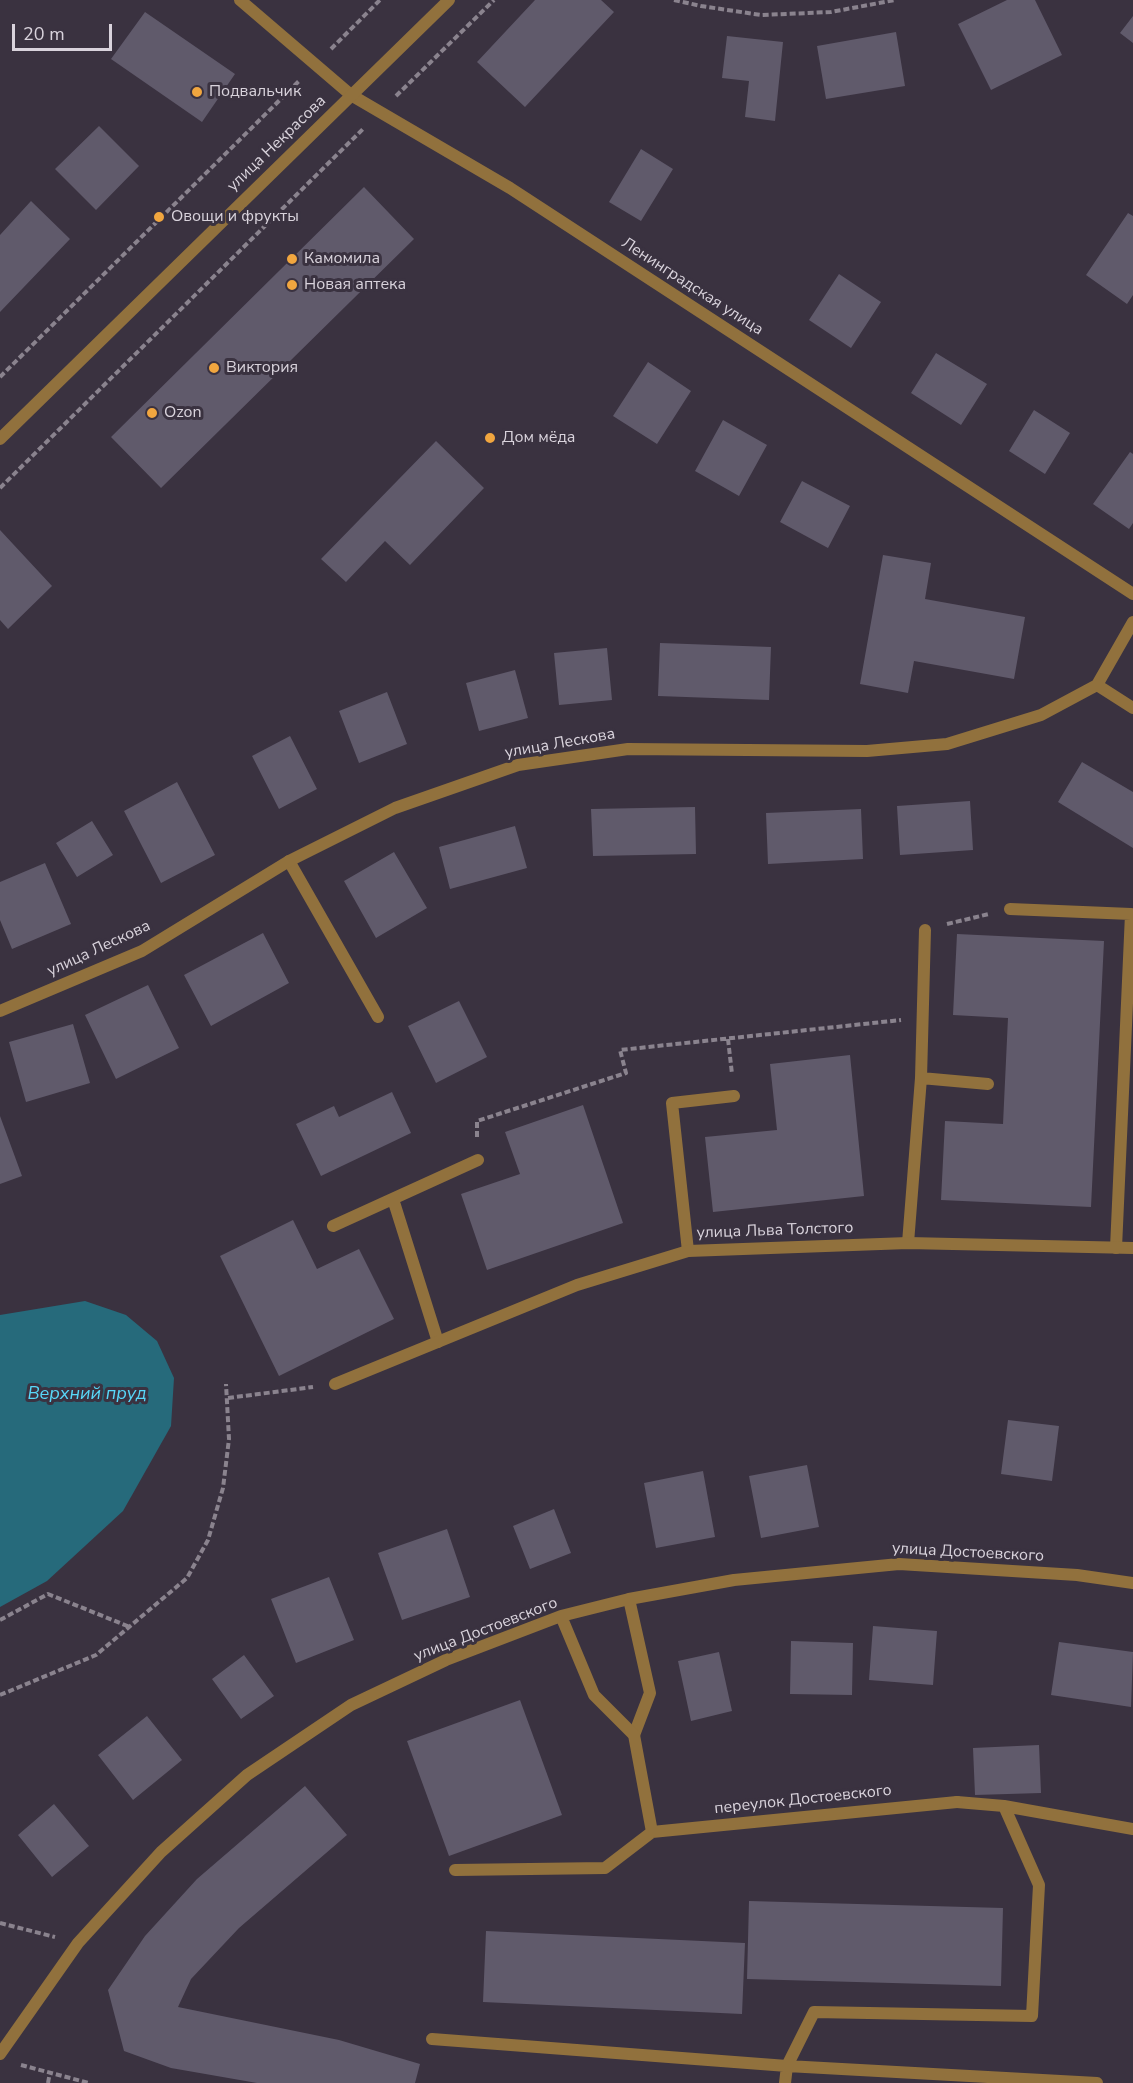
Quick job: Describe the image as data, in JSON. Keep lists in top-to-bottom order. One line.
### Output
{"streets":{"street":["улица Некрасова","Ленинградская улица","улица Лескова","улица Льва Толстого","улица Достоевского","переулок Достоевского"]},"crossings":[["улица Некрасова","Ленинградская улица"]],"water":["Верхний пруд"],"places":["Подвальчик","Овощи и фрукты","Камомила","Новая аптека","Виктория","Ozon","Дом мёда"],"scale_bar":"20 m"}
